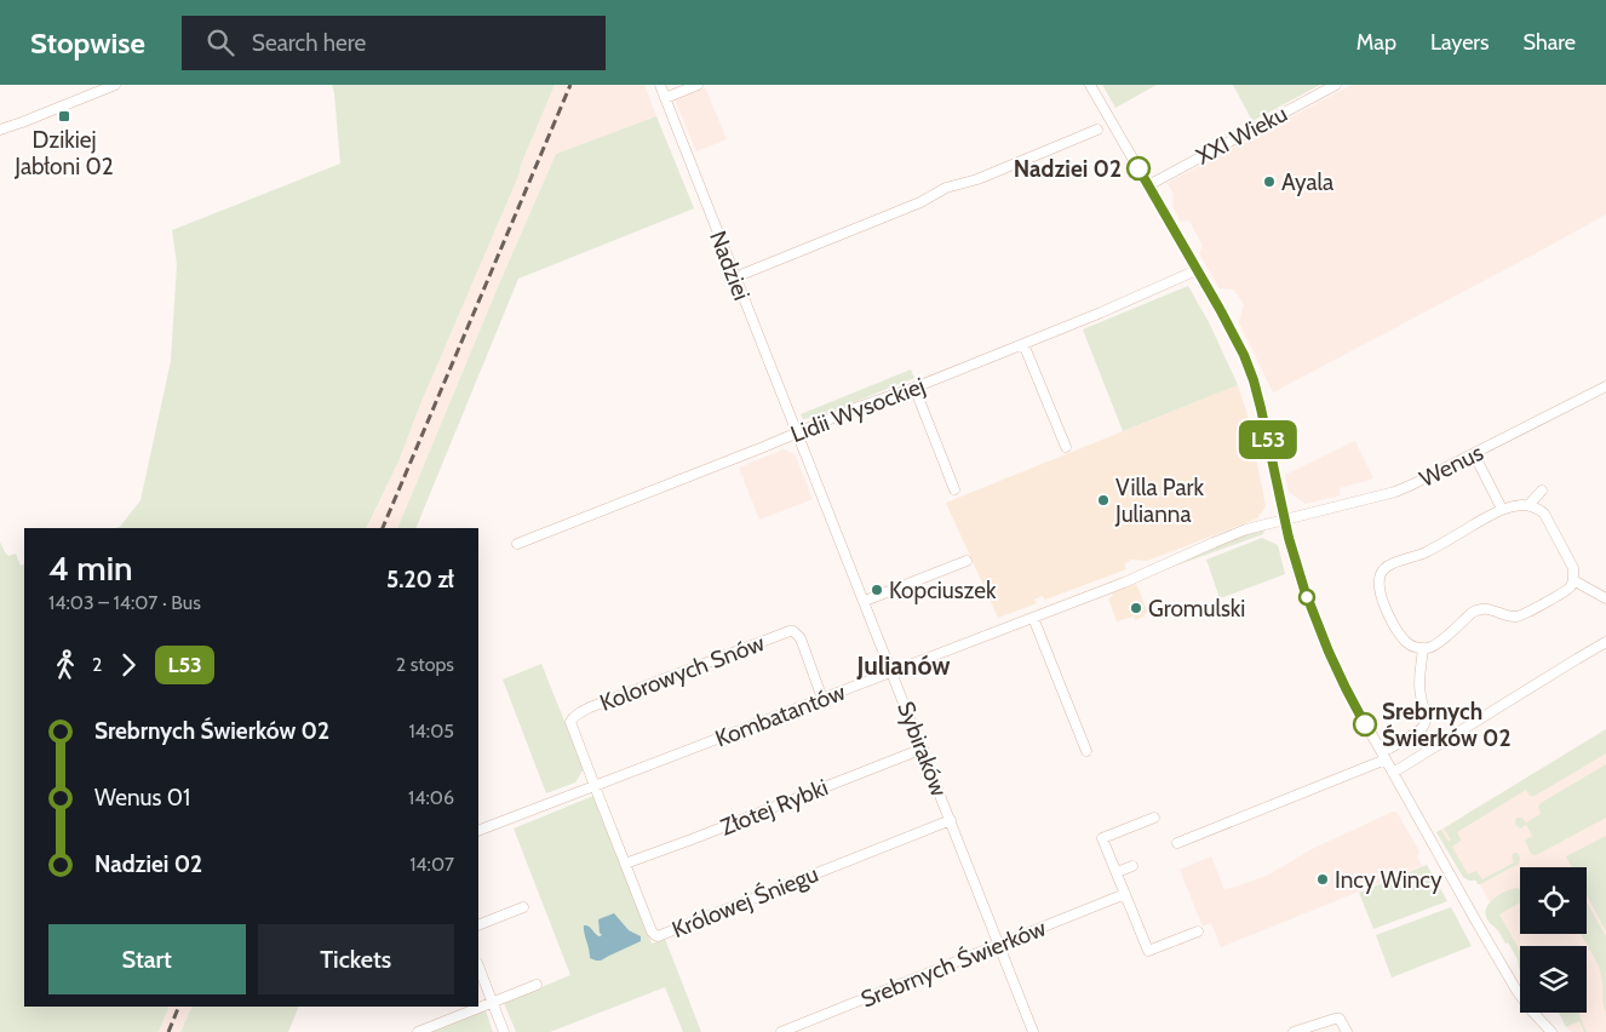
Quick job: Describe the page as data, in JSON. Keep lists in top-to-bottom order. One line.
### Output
{"streets":{"street":["XXI Wieku","Nadziei","Lidii Wysockiej","Wenus","Kolorowych Snów","Kombatantów","Sybiraków","Złotej Rybki","Królowej Śniegu","Srebrnych Świerków"]},"crossings":[["Nadziei","Lidii Wysockiej"],["Nadziei","Sybiraków"],["Lidii Wysockiej","Sybiraków"],["Wenus","Kombatantów"],["Kolorowych Snów","Kombatantów"],["Kolorowych Snów","Królowej Śniegu"],["Kombatantów","Sybiraków"],["Kombatantów","Królowej Śniegu"],["Sybiraków","Złotej Rybki"],["Sybiraków","Królowej Śniegu"],["Sybiraków","Srebrnych Świerków"],["Złotej Rybki","Królowej Śniegu"]],"districts":["Julianów"],"places":{"transit":["Dzikiej Jabłoni 02"],"other":["Nadziei 02","Ayala","Villa Park Julianna","Kopciuszek","Gromulski","Srebrnych Świerków 02","Incy Wincy"]},"lines":["bus line L53"],"page":{"header":"Stopwise","search":"Search here","nav":["Map","Layers","Share"],"on_map":"L53","heading":["4 min","14:03 – 14:07 · Bus","5.20 zł"],"legs":["2","L53","2 stops"],"list":[{"name":"Srebrnych Świerków 02","value":"14:05"},{"name":"Wenus 01","value":"14:06"},{"name":"Nadziei 02","value":"14:07"}],"buttons":["Start","Tickets"]}}
